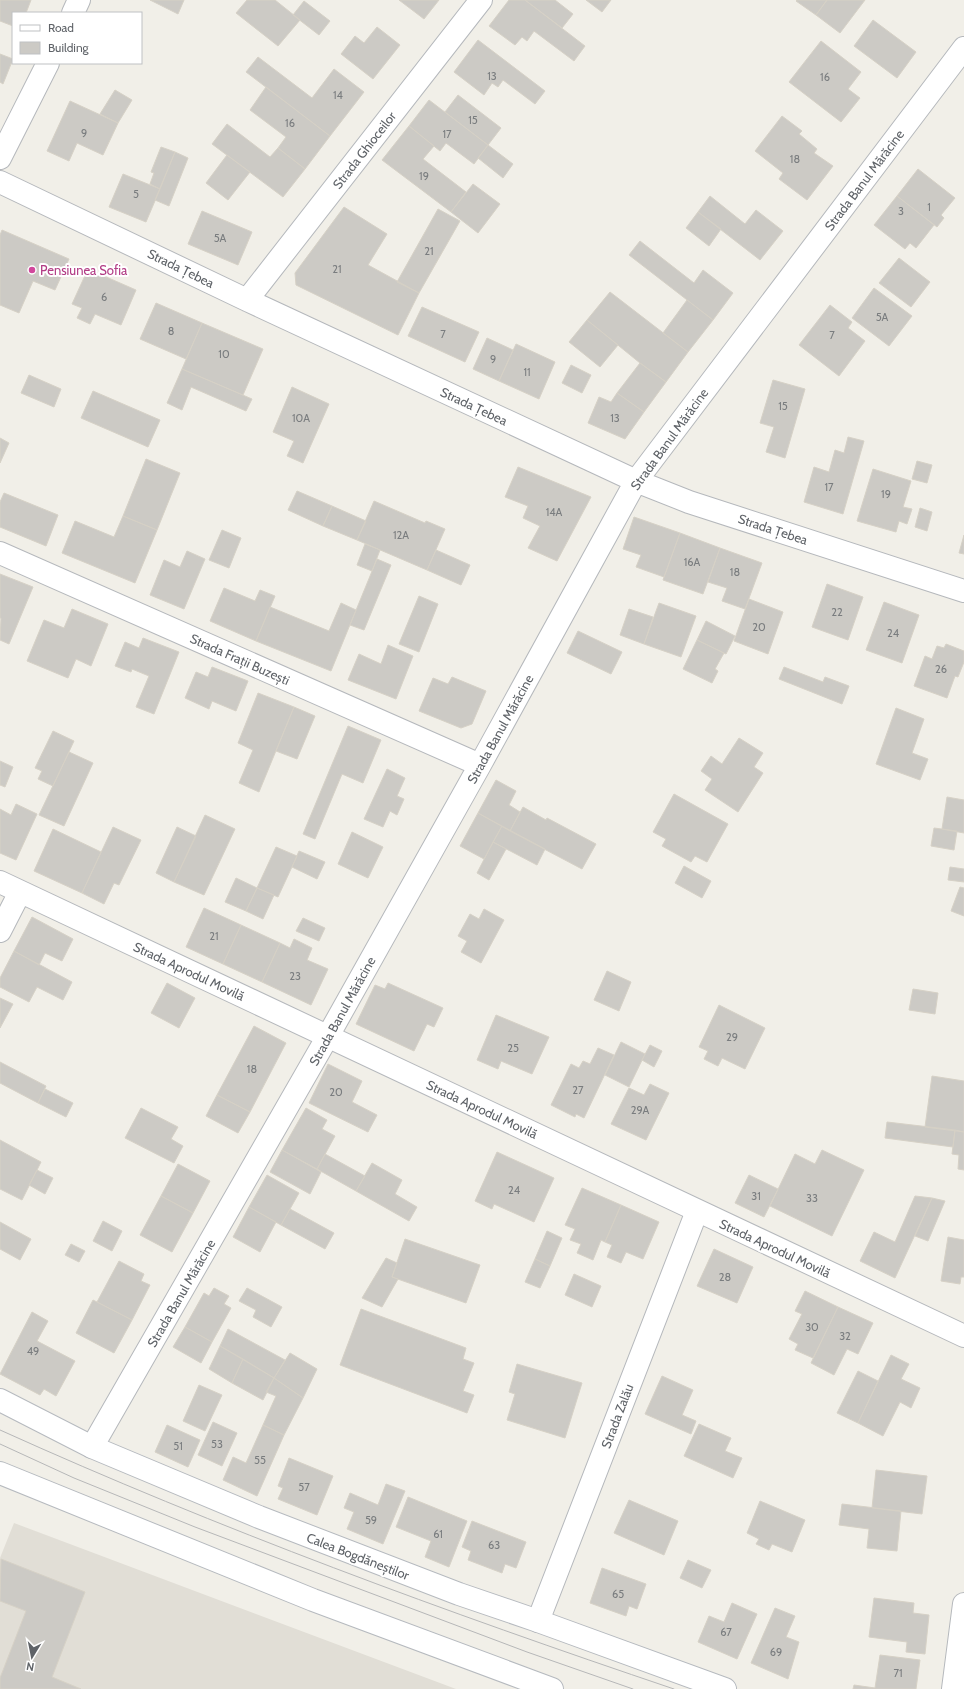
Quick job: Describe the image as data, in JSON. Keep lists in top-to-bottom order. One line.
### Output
{"streets":{"street":["Strada Ghioceilor","Strada Banul Mărăcine","Strada Țebea","Strada Frații Buzești","Strada Aprodul Movilă","Strada Zalău","Calea Bogdăneștilor"]},"crossings":[["Strada Ghioceilor","Strada Țebea"],["Strada Banul Mărăcine","Strada Țebea"],["Strada Banul Mărăcine","Strada Frații Buzești"],["Strada Banul Mărăcine","Strada Aprodul Movilă"],["Strada Banul Mărăcine","Calea Bogdăneștilor"],["Strada Aprodul Movilă","Strada Zalău"],["Strada Zalău","Calea Bogdăneștilor"]],"places":["Pensiunea Sofia"],"house_numbers":["13","16","14","15","16","9","17","18","19","5","1","3","5A","21","21","6","5A","8","7","7","10","9","11","15","10A","13","17","19","14A","12A","16A","18","22","20","24","26","21","23","29","25","18","27","20","29A","24","31","33","28","30","32","49","53","51","55","57","59","61","63","65","67","69","71"],"legend":["Road","Building"],"north":"bottom"}
